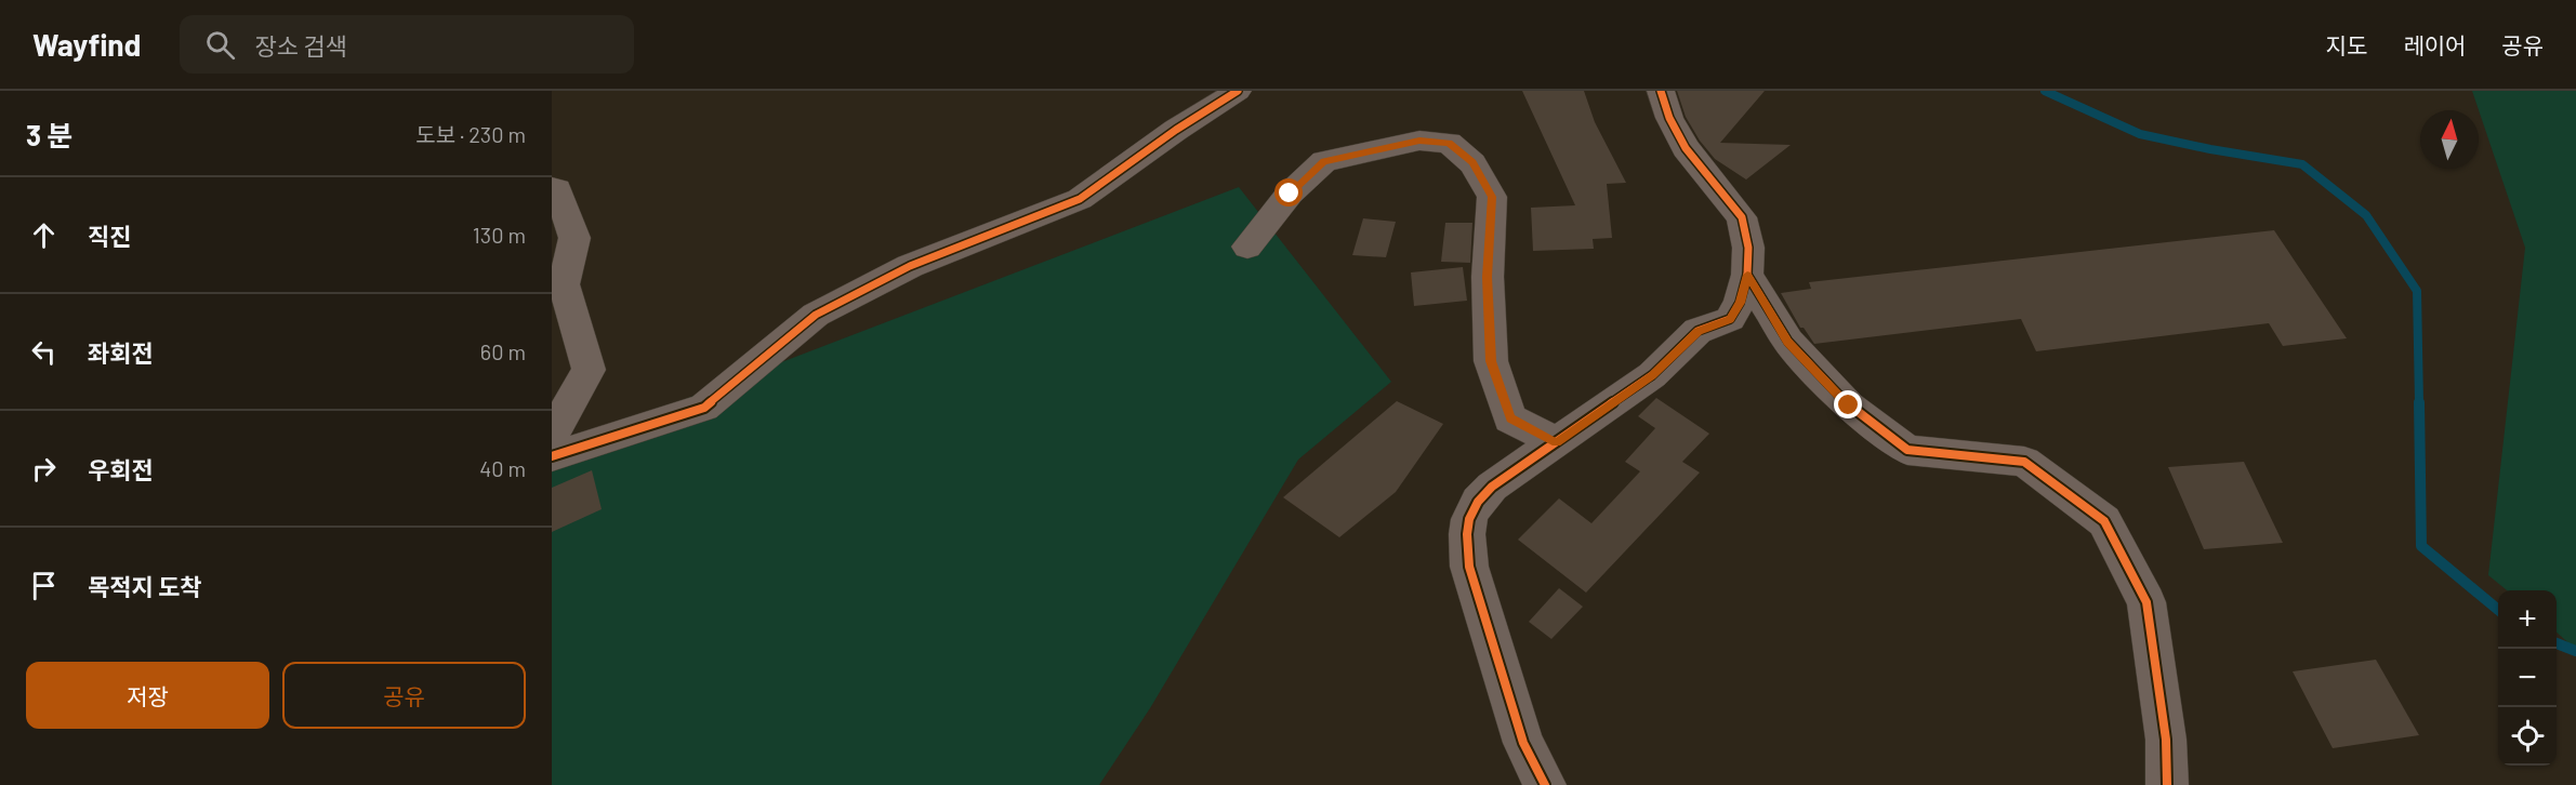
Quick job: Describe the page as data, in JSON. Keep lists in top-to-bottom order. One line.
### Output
{"north":"top","page":{"header":"Wayfind","search":"장소 검색","nav":["지도","레이어","공유"],"heading":["3 분","도보 · 230 m"],"list":[["직진","130 m"],["좌회전","60 m"],["우회전","40 m"],"목적지 도착"],"map_buttons":["+","−"],"buttons":["저장","공유"]}}
